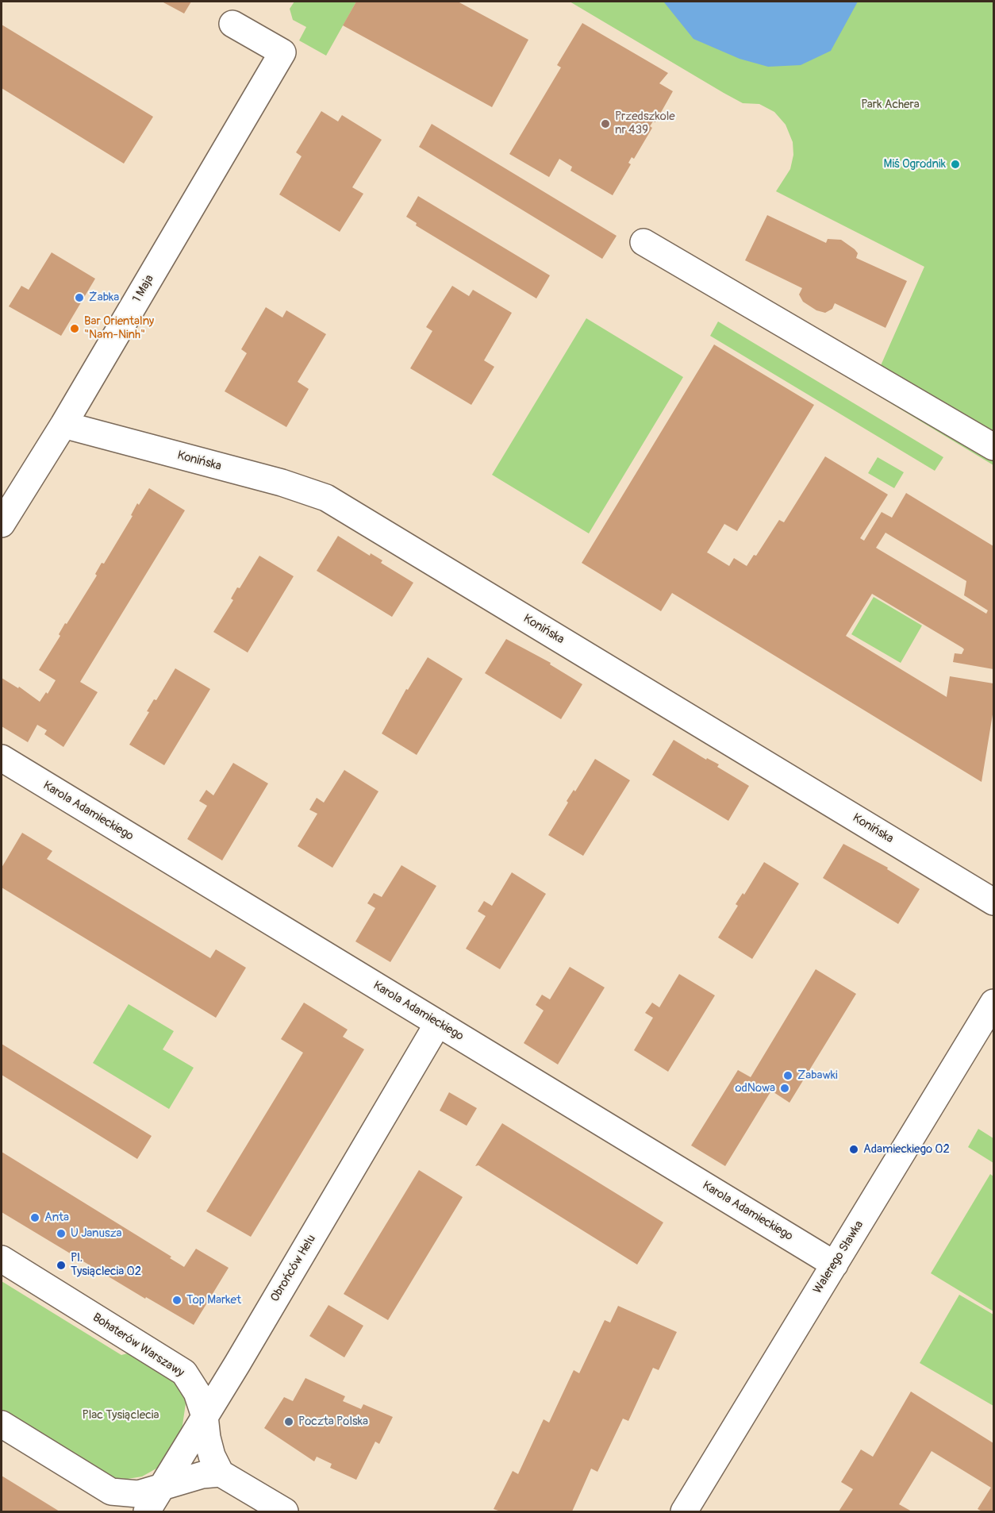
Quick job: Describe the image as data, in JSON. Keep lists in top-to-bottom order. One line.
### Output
{"streets":{"street":["1 Maja","Konińska","Karola Adamieckiego","Walerego Sławka","Obrońców Helu","Bohaterów Warszawy"]},"crossings":[["1 Maja","Konińska"],["Karola Adamieckiego","Walerego Sławka"],["Karola Adamieckiego","Obrońców Helu"],["Obrońców Helu","Bohaterów Warszawy"]],"parks":["Park Achera","Plac Tysiąclecia"],"places":["Przedszkole nr 439","Miś Ogrodnik","Żabka","Bar Orientalny \"Nam-Ninh\"","Zabawki","odNowa","Adamieckiego 02","Anta","U Janusza","Pl. Tysiąclecia 02","Top Market","Poczta Polska"]}
